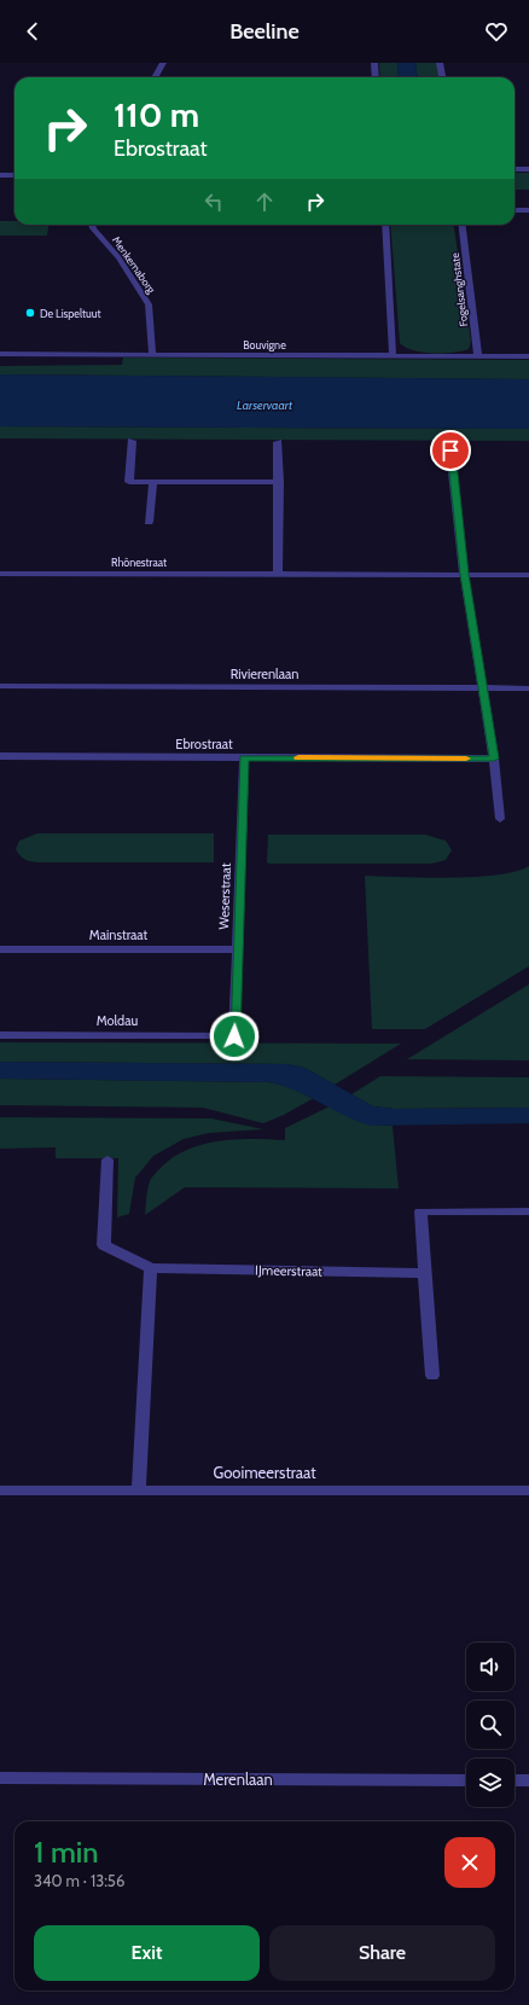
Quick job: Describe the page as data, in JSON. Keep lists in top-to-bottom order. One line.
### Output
{"streets":{"street":["Menkemaborg","Fogelsanghstate","Bouvigne","Rhônestraat","Rivierenlaan","Ebrostraat","Weserstraat","Mainstraat","Moldau","IJmeerstraat","Gooimeerstraat","Merenlaan"]},"crossings":[["Menkemaborg","Bouvigne"],["Fogelsanghstate","Bouvigne"],["Ebrostraat","Weserstraat"],["Weserstraat","Mainstraat"],["Weserstraat","Moldau"]],"water":["Larservaart"],"places":["De Lispeltuut"],"page":{"header":"Beeline","turn":["110 m","Ebrostraat"],"heading":["1 min","340 m · 13:56"],"buttons":["Exit","Share"]}}
